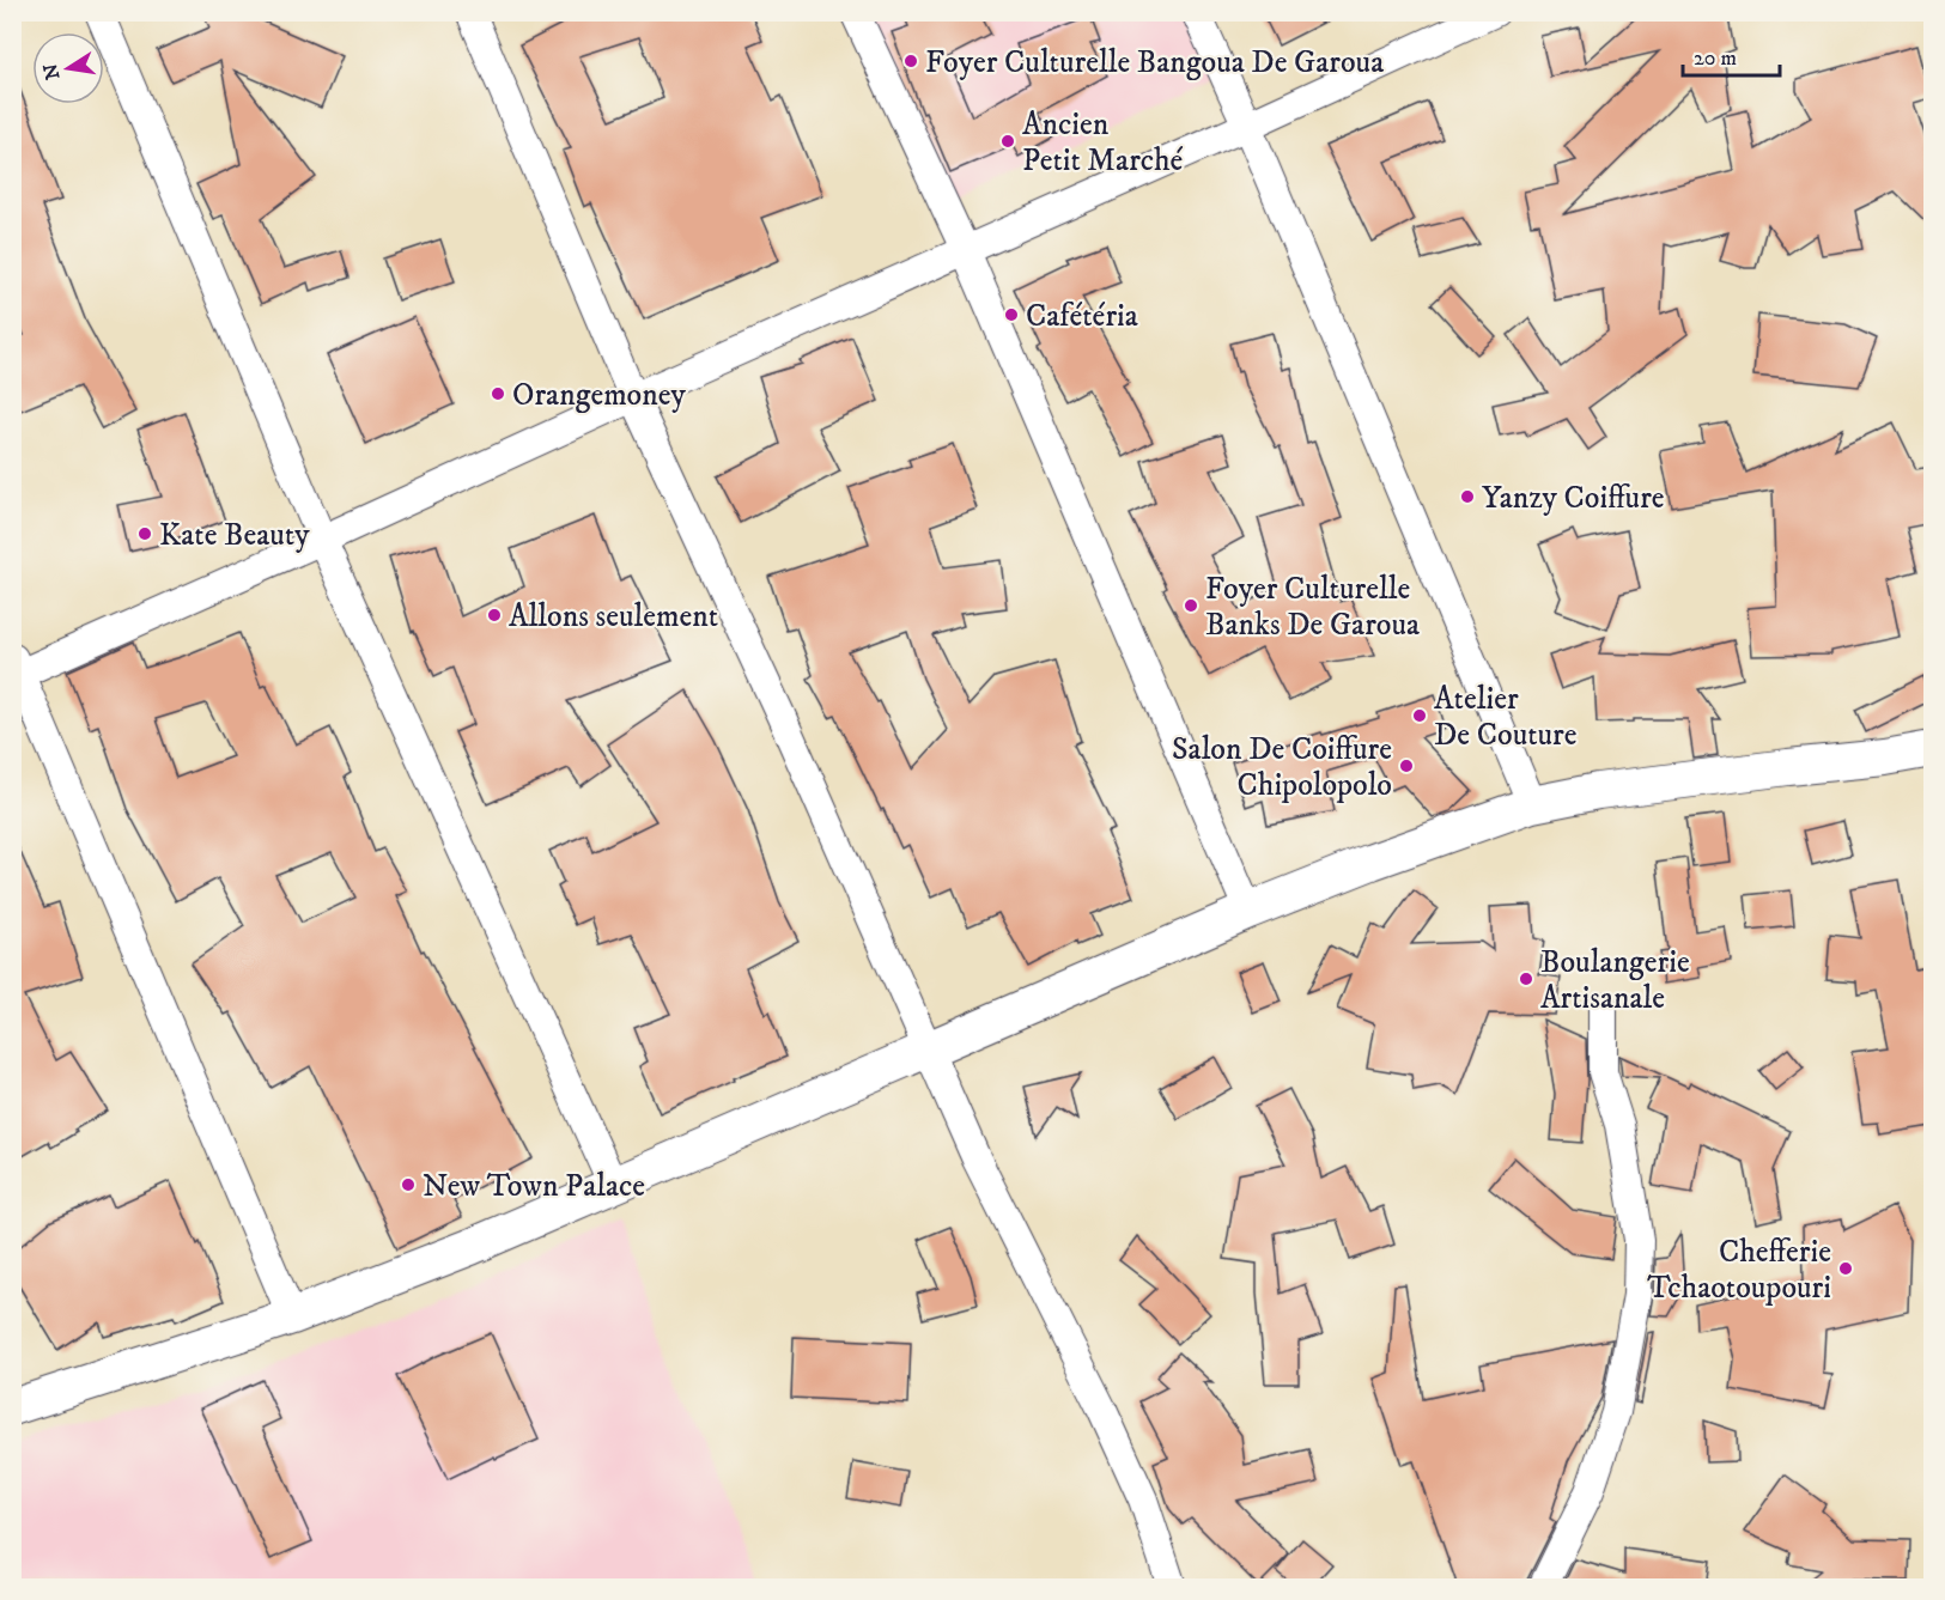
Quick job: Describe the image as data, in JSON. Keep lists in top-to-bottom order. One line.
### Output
{"places":["Foyer Culturelle Bangoua De Garoua","Ancien Petit Marché","Cafétéria","Orangemoney","Yanzy Coiffure","Kate Beauty","Foyer Culturelle Banks De Garoua","Allons seulement","Atelier De Couture","Salon De Coiffure Chipolopolo","Boulangerie Artisanale","New Town Palace","Chefferie Tchaotoupouri"],"scale_bar":"20 m","north":"left"}
